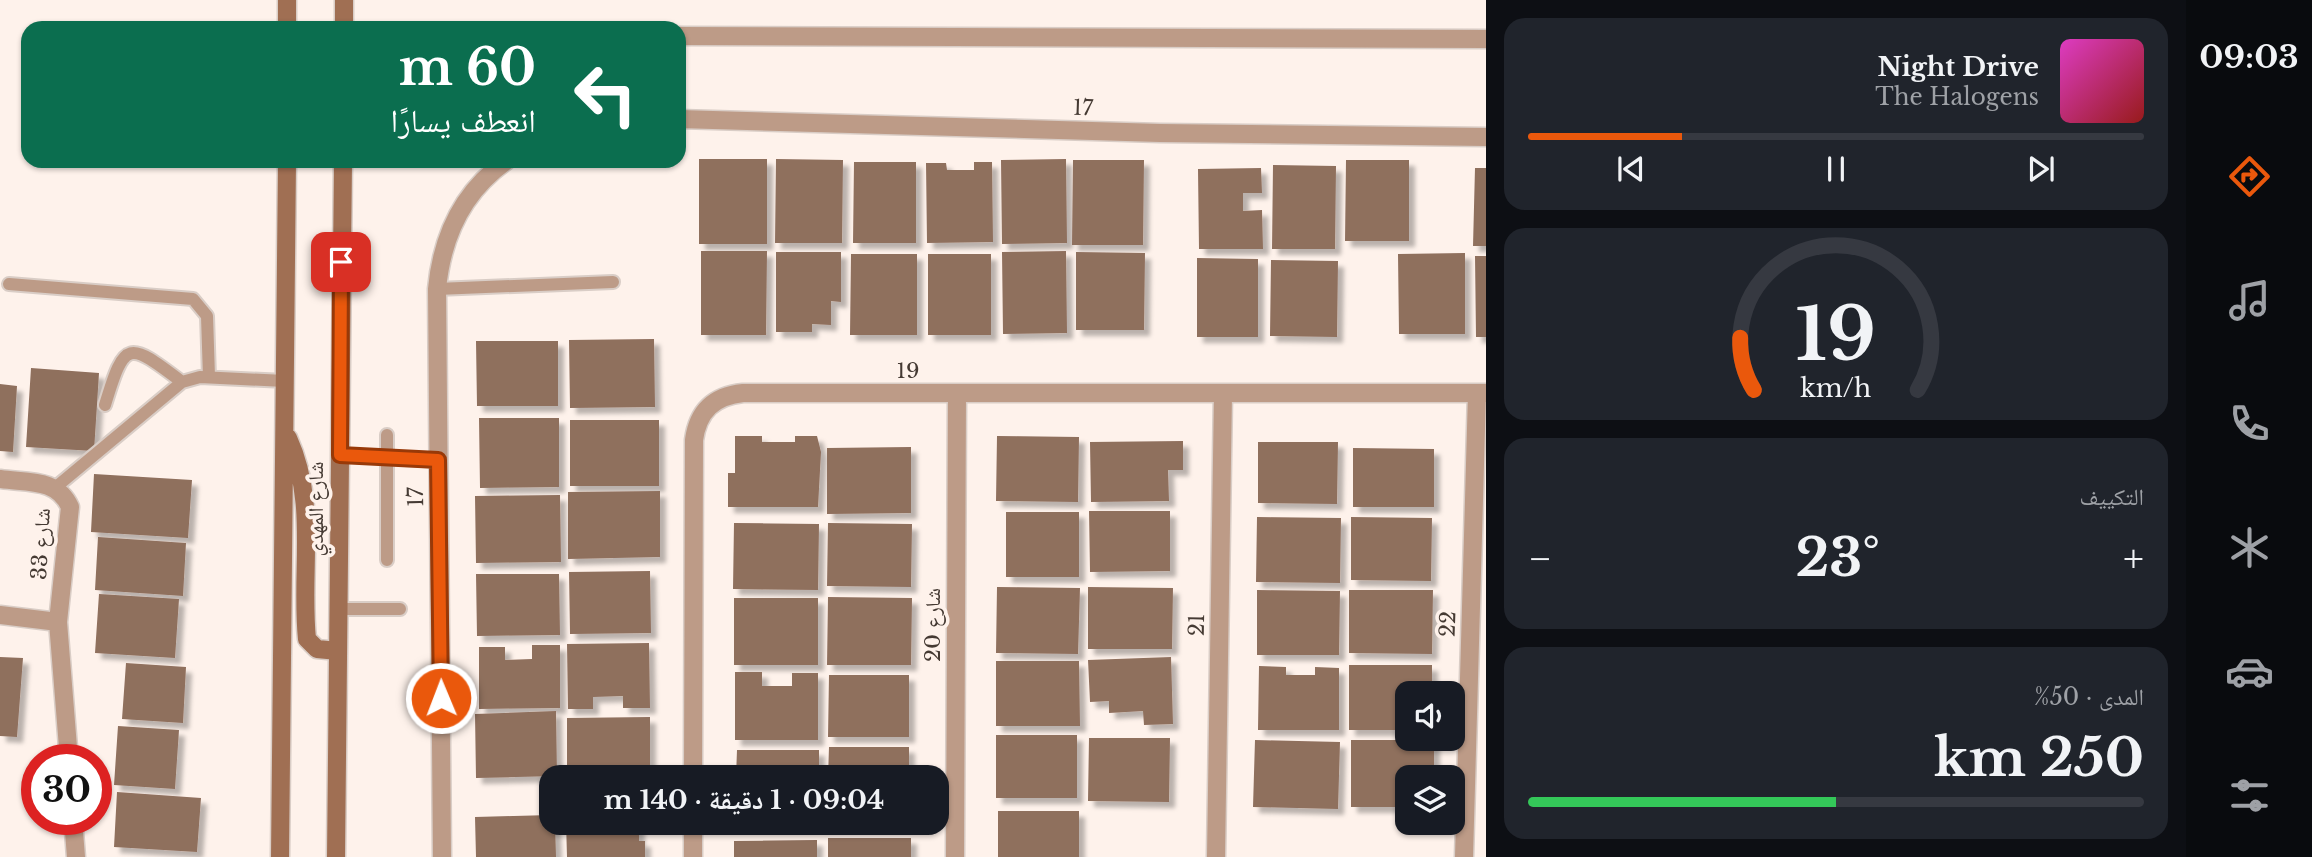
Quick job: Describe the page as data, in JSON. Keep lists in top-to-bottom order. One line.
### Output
{"streets":{"main road":["شارع المهدي"],"street":["17","19","شارع 33","22","شارع 20","21"]},"crossings":[["19","22"],["19","شارع 20"],["19","21"]],"page":{"tabs":"09:03","turn":["60 m","انعطف يسارًا"],"song":["Night Drive","The Halogens"],"tile":["التكييف",["المدى · 50%","250 km"]],"heat":["−","23°","+"],"limit":"30","trip":"09:04 · 1 دقيقة · 140 m","gauge":["19","km/h"]}}
